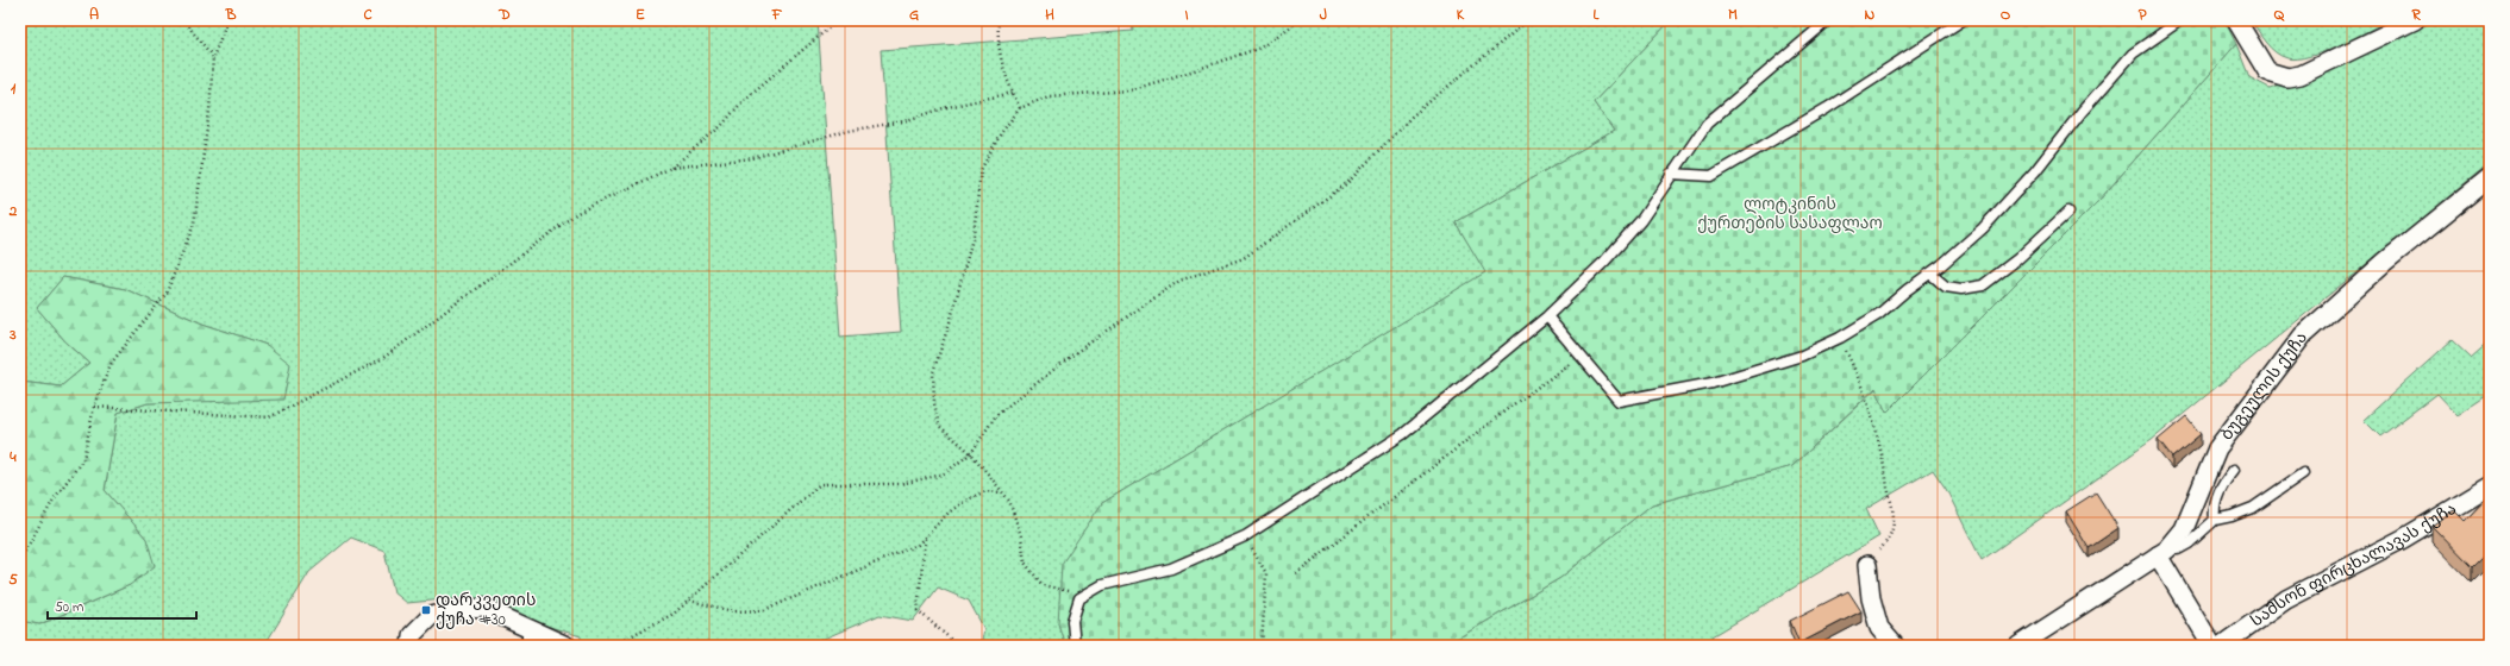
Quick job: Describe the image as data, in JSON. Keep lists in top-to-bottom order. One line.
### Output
{"streets":{"street":["ბუგეულის ქუჩა","სამსონ ფირცხალავას ქუჩა"]},"parks":["ლოტკინის ქურთების სასაფლაო"],"places":{"transit":["დარკვეთის ქუჩა #30"]},"scale_bar":"50 m","grid":{"columns":["A","B","C","D","E","F","G","H","I","J","K","L","M","N","O","P","Q","R"],"rows":["1","2","3","4","5"]}}
